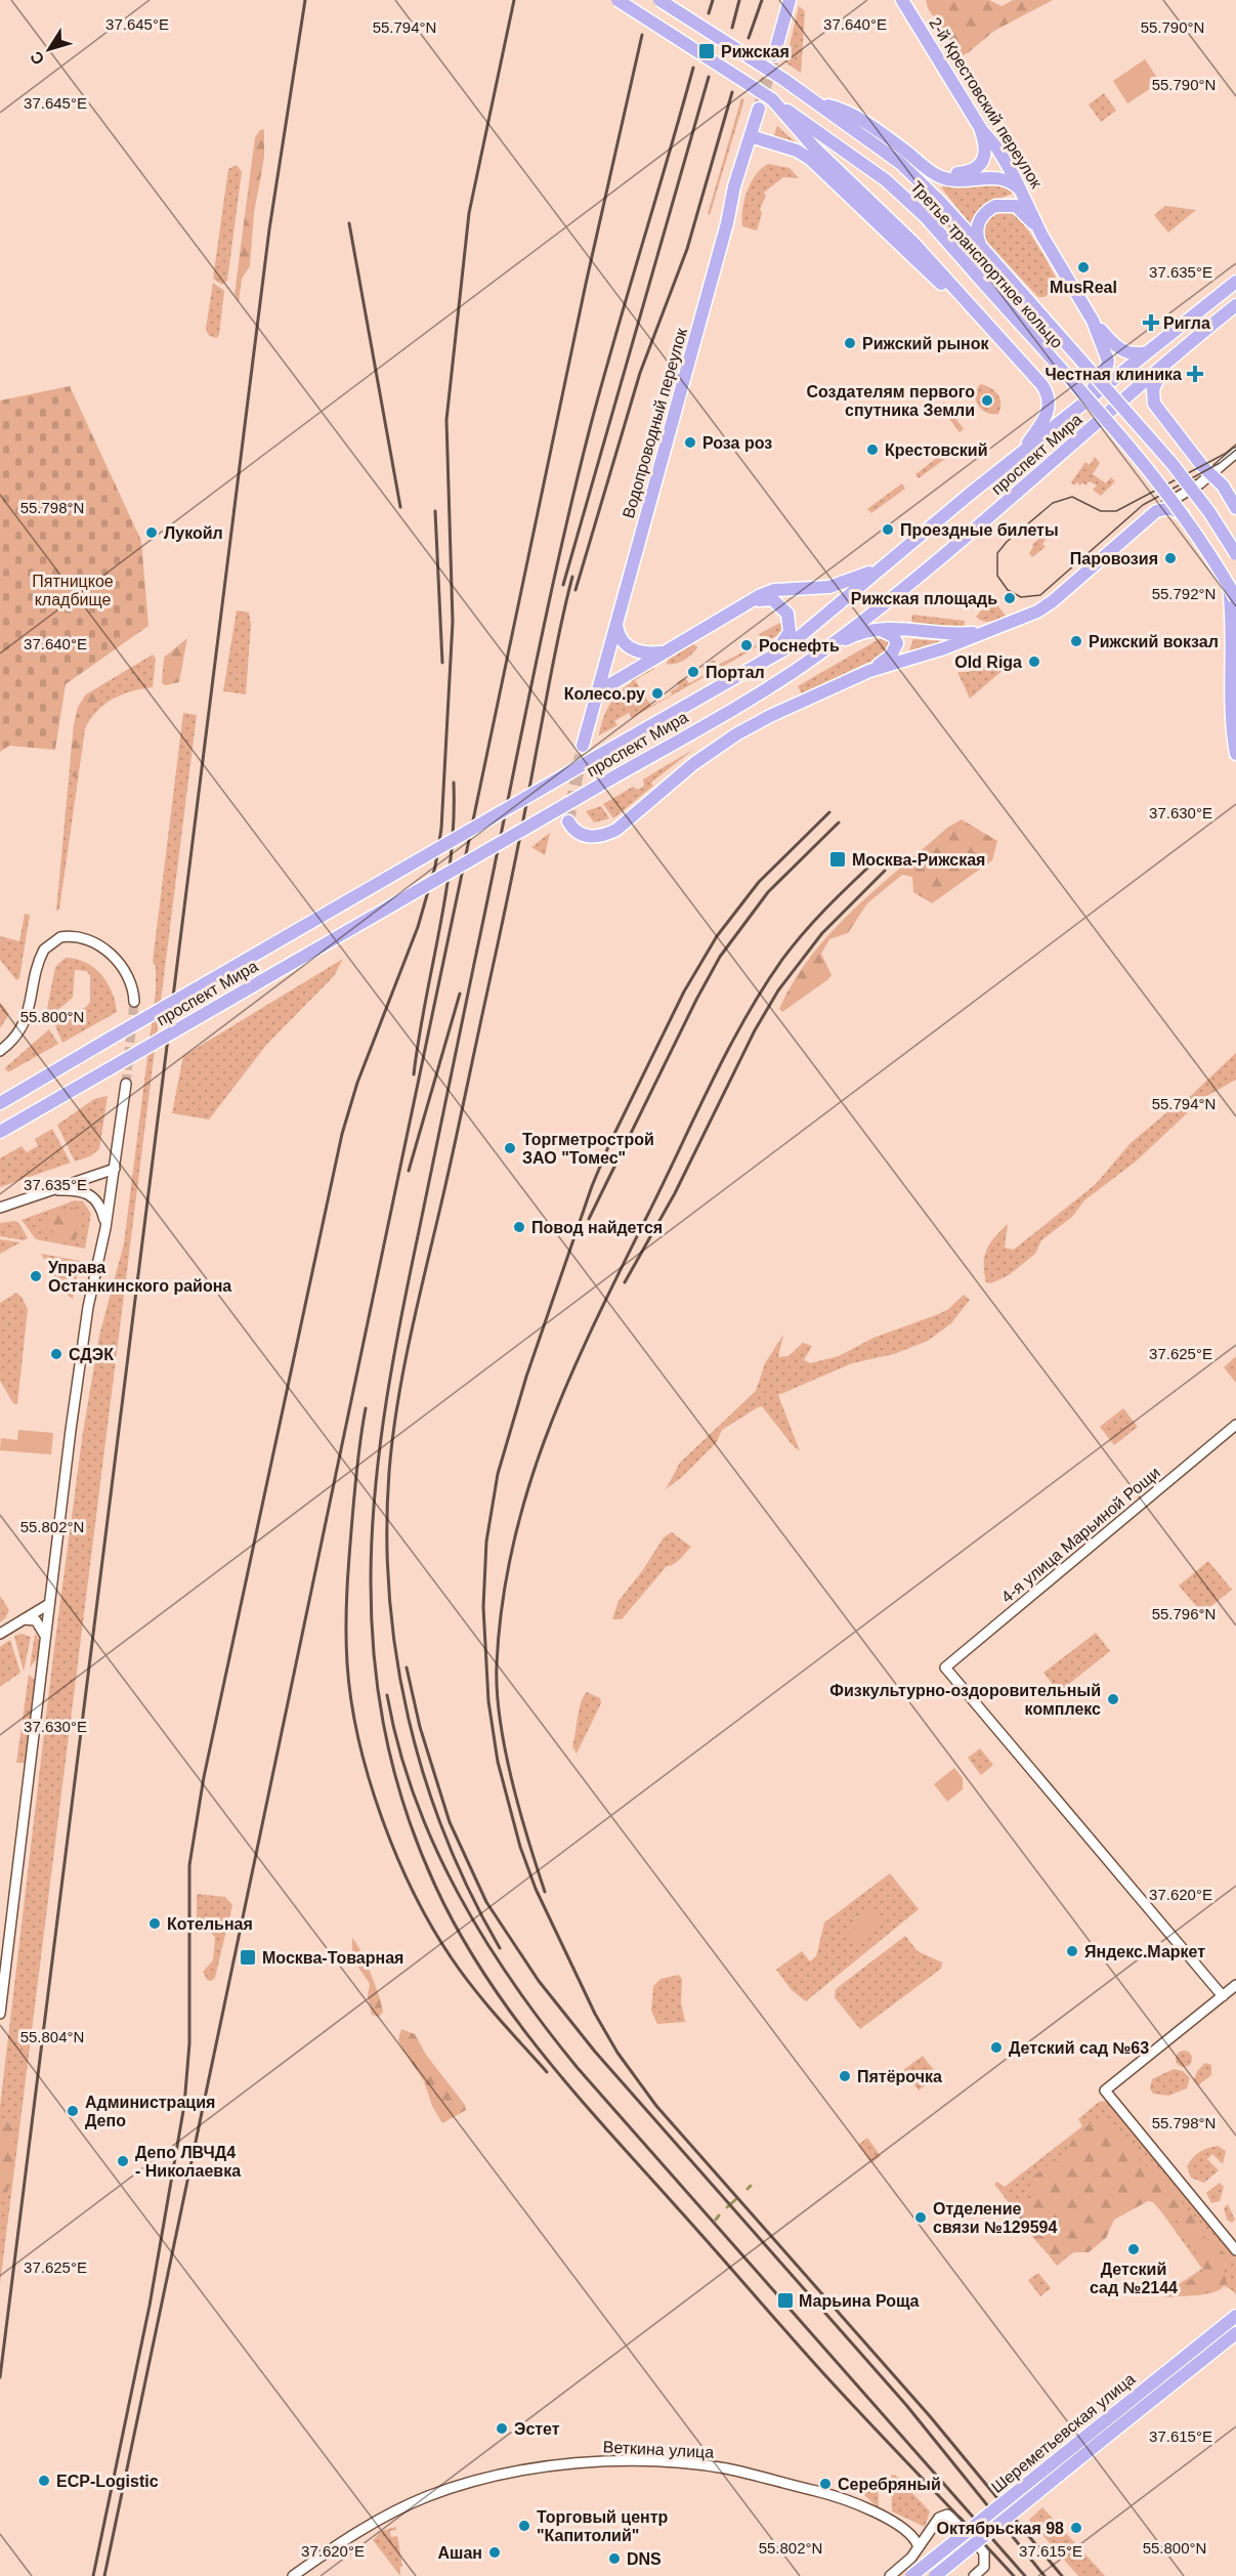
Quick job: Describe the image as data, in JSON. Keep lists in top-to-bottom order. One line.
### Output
{"streets":{"main road":["2-й Крестовский переулок","Третье транспортное кольцо","Водопроводный переулок","проспект Мира","Шереметьевская улица"],"street":["4-я улица Марьиной Рощи","Веткина улица"]},"crossings":[["2-й Крестовский переулок","проспект Мира"]],"parks":["Пятницкое кладбище"],"places":{"transit":["Рижская","Москва-Рижская","Москва-Товарная","Марьина Роща"],"other":["MusReal","Рижский рынок","Создателям первого спутника Земли","Роза роз","Крестовский","Проездные билеты","Лукойл","Паровозия","Рижская площадь","Рижский вокзал","Роснефть","Old Riga","Портал","Колесо.ру","Торгметрострой ЗАО \"Томес\"","Повод найдется","Управа Останкинского района","СДЭК","Физкультурно-оздоровительный комплекс","Котельная","Яндекс.Маркет","Детский сад №63","Пятёрочка","Администрация Депо","Депо ЛВЧД4 - Николаевка","Отделение связи №129594","Детский сад №2144","Эстет","ECP-Logistic","Серебряный","Торговый центр \"Капитолий\"","Октябрьская 98","Ашан","DNS"],"health":["Ригла","Честная клиника"]},"north":"bottom left","coordinates":["37.645°E","37.640°E","55.794°N","55.790°N","37.635°E","55.798°N","55.792°N","37.630°E","55.800°N","37.625°E","55.802°N","55.796°N","37.620°E","55.804°N","37.615°E"]}
